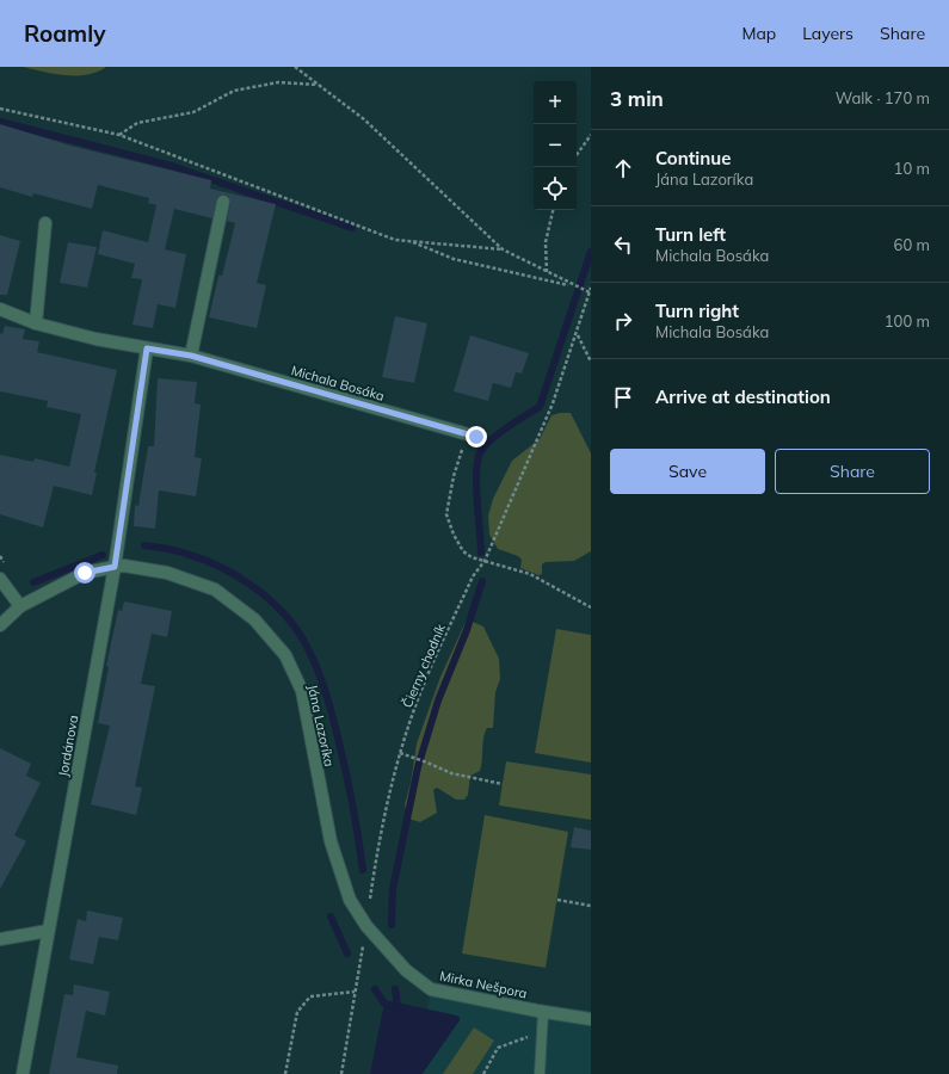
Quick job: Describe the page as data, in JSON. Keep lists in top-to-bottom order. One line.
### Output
{"streets":{"street":["Michala Bosáka","Jána Lazoríka","Jordánova","Mirka Nešpora"],"path":["Čierny chodník"]},"crossings":[["Čierny chodník","Jána Lazoríka"],["Čierny chodník","Mirka Nešpora"],["Jána Lazoríka","Jordánova"],["Jána Lazoríka","Mirka Nešpora"]],"page":{"header":"Roamly","nav":["Map","Layers","Share"],"heading":["3 min","Walk · 170 m"],"map_buttons":["+","−"],"list":[["Continue","Jána Lazoríka","10 m"],["Turn left","Michala Bosáka","60 m"],["Turn right","Michala Bosáka","100 m"],"Arrive at destination"],"buttons":["Save","Share"]}}
